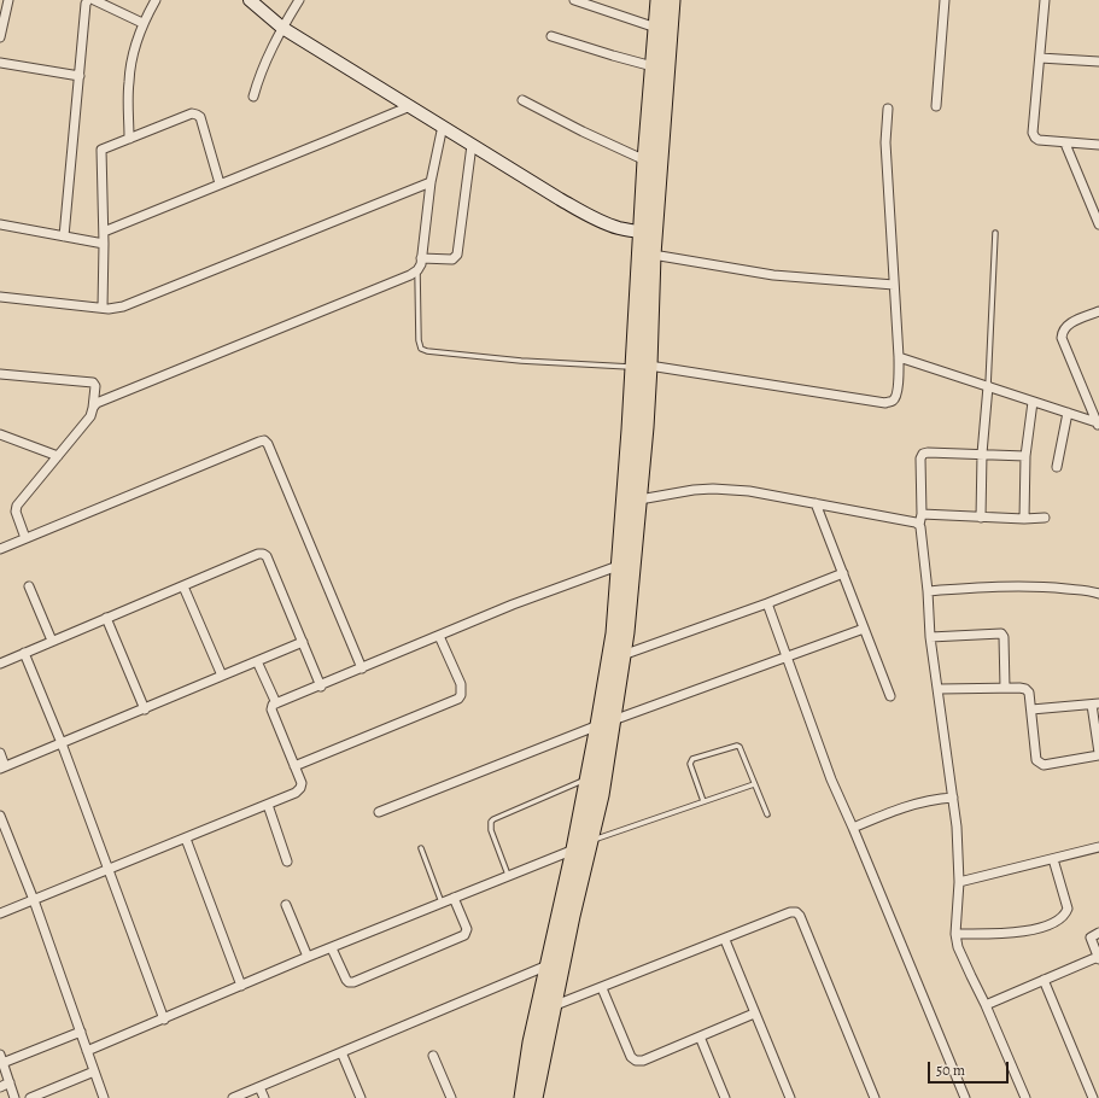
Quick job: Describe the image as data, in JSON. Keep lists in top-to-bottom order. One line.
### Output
{"scale_bar":"50 m"}
